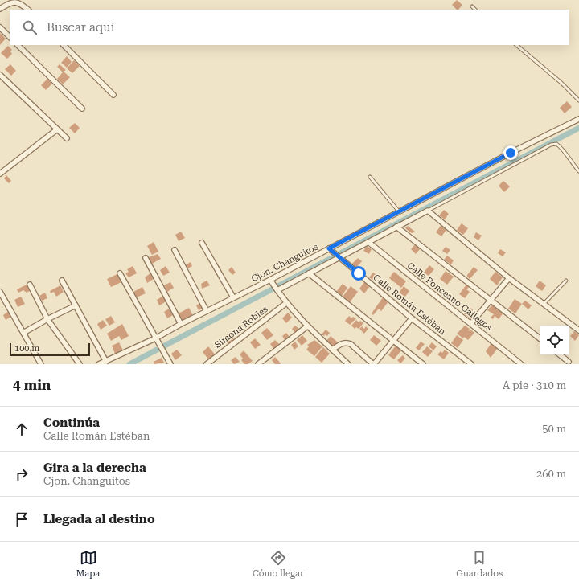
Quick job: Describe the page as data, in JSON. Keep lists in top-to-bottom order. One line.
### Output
{"streets":{"street":["Cjon. Changuitos","Calle Ponceano Gallegos","Calle Román Estéban","Simona Robles"]},"crossings":[["Cjon. Changuitos","Calle Román Estéban"]],"scale_bar":"100 m","page":{"search":"Buscar aquí","scale":"100 m","heading":["4 min","A pie · 310 m"],"list":[["Continúa","Calle Román Estéban","50 m"],["Gira a la derecha","Cjon. Changuitos","260 m"],"Llegada al destino"],"nav":["Mapa","Cómo llegar","Guardados"]}}
